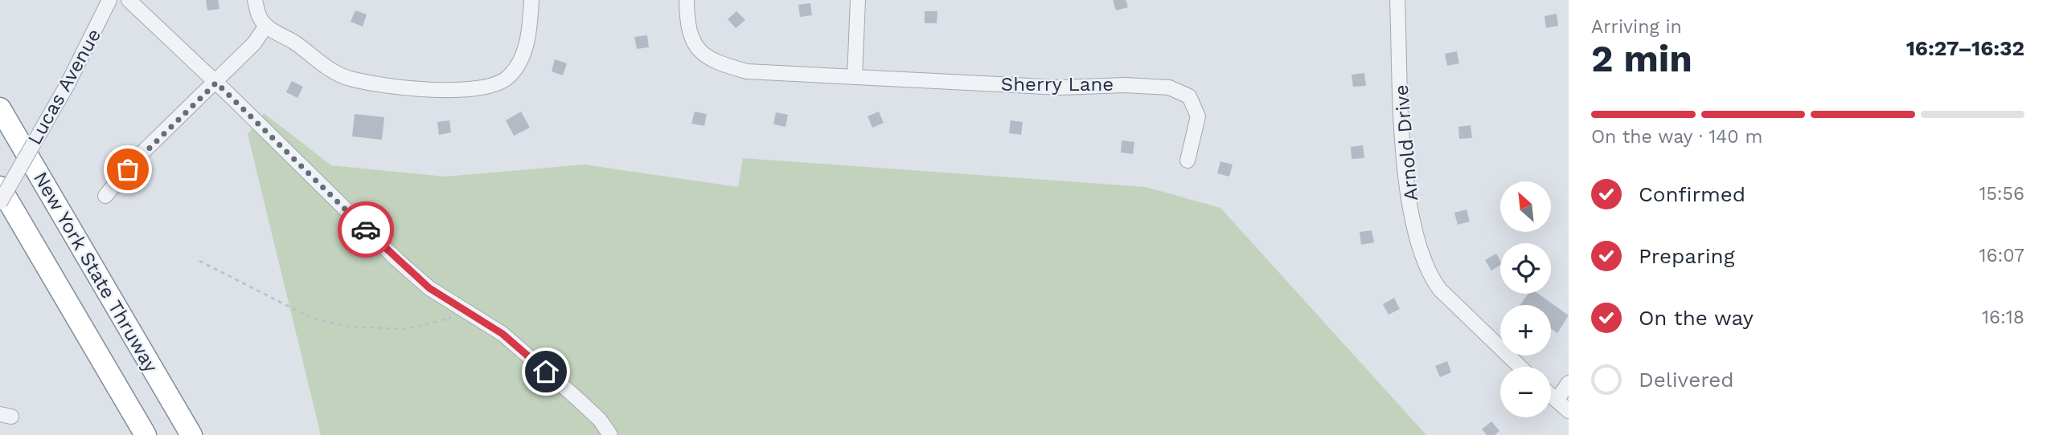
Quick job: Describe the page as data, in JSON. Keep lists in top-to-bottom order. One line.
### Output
{"streets":{"highway":["New York State Thruway"],"street":["Sherry Lane","Lucas Avenue","Arnold Drive"]},"north":"top left","page":{"heading":["2 min","Arriving in","16:27–16:32"],"bar":"On the way · 140 m","list":[["Confirmed","15:56"],["Preparing","16:07"],["On the way","16:18"],"Delivered"],"map_buttons":["+","−"]}}
